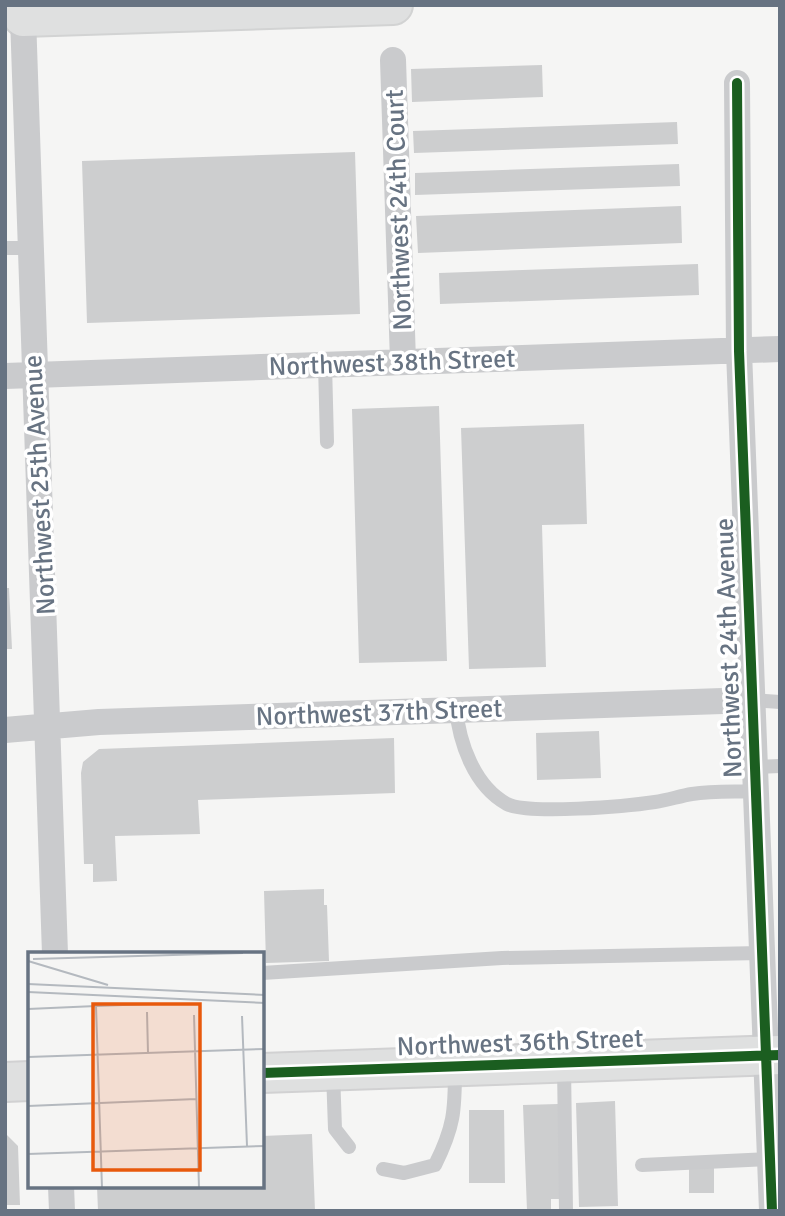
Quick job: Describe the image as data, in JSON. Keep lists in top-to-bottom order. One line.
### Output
{"streets":{"main road":["Northwest 36th Street"],"street":["Northwest 24th Court","Northwest 38th Street","Northwest 25th Avenue","Northwest 24th Avenue","Northwest 37th Street"]},"crossings":[["Northwest 24th Court","Northwest 38th Street"],["Northwest 38th Street","Northwest 25th Avenue"],["Northwest 38th Street","Northwest 24th Avenue"],["Northwest 25th Avenue","Northwest 37th Street"],["Northwest 24th Avenue","Northwest 37th Street"],["Northwest 24th Avenue","Northwest 36th Street"]]}
